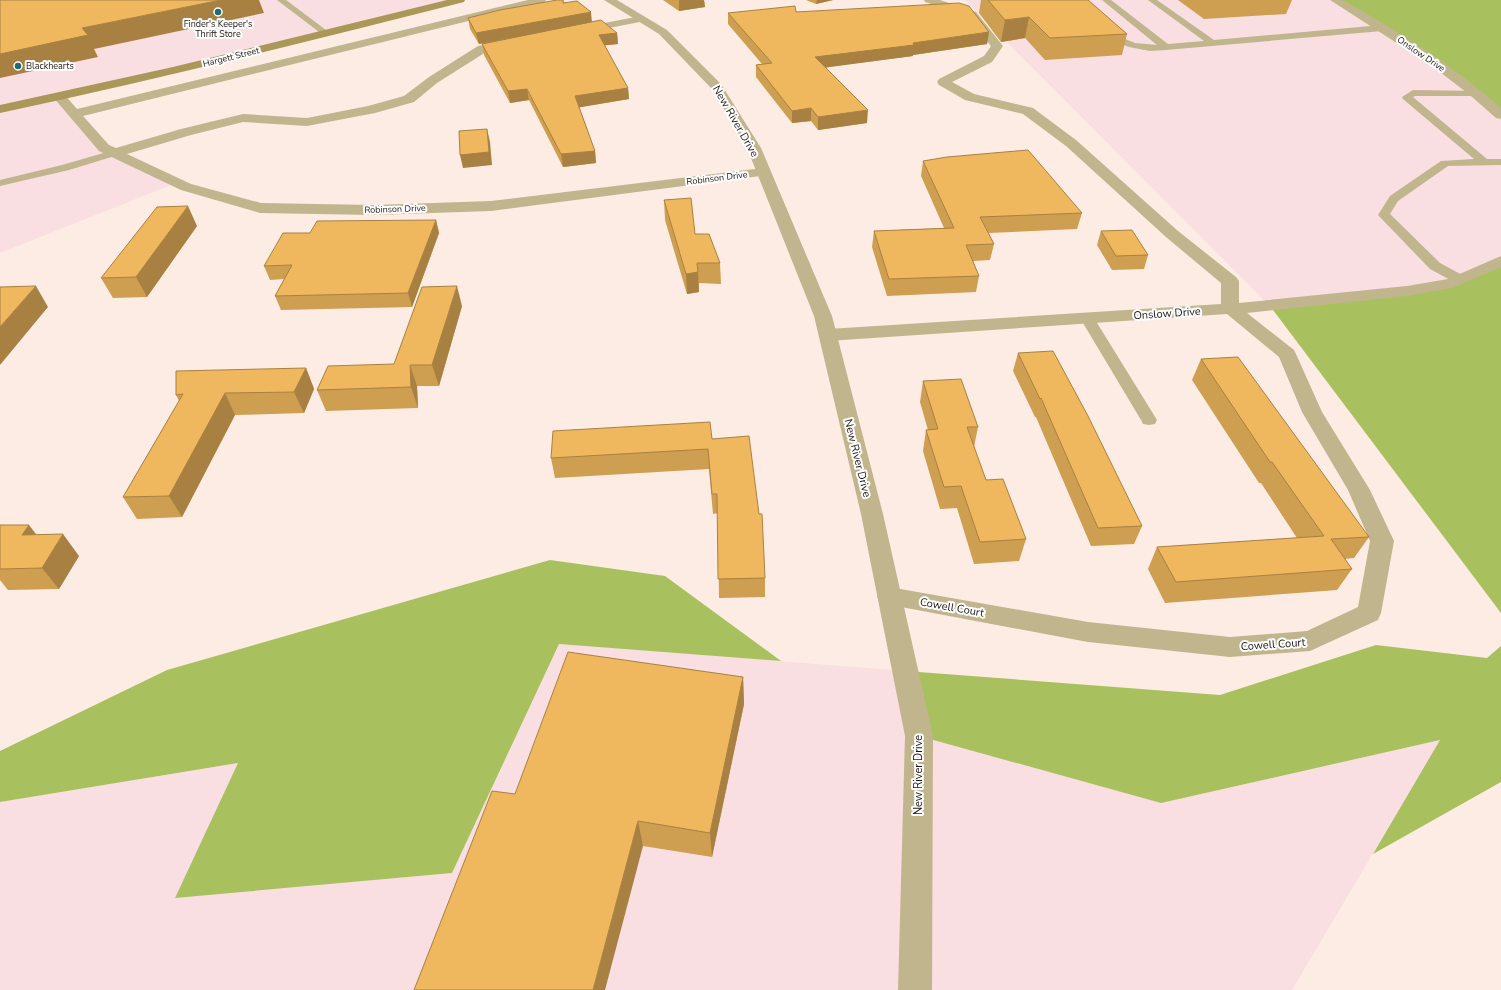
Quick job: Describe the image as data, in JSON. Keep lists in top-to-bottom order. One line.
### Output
{"streets":{"main road":["Hargett Street"],"street":["Onslow Drive","New River Drive","Robinson Drive","Cowell Court"]},"crossings":[["Onslow Drive","New River Drive"],["Onslow Drive","Cowell Court"],["Hargett Street","Robinson Drive"],["New River Drive","Robinson Drive"],["New River Drive","Cowell Court"]],"places":["Finder's Keeper's Thrift Store","Blackhearts"]}
